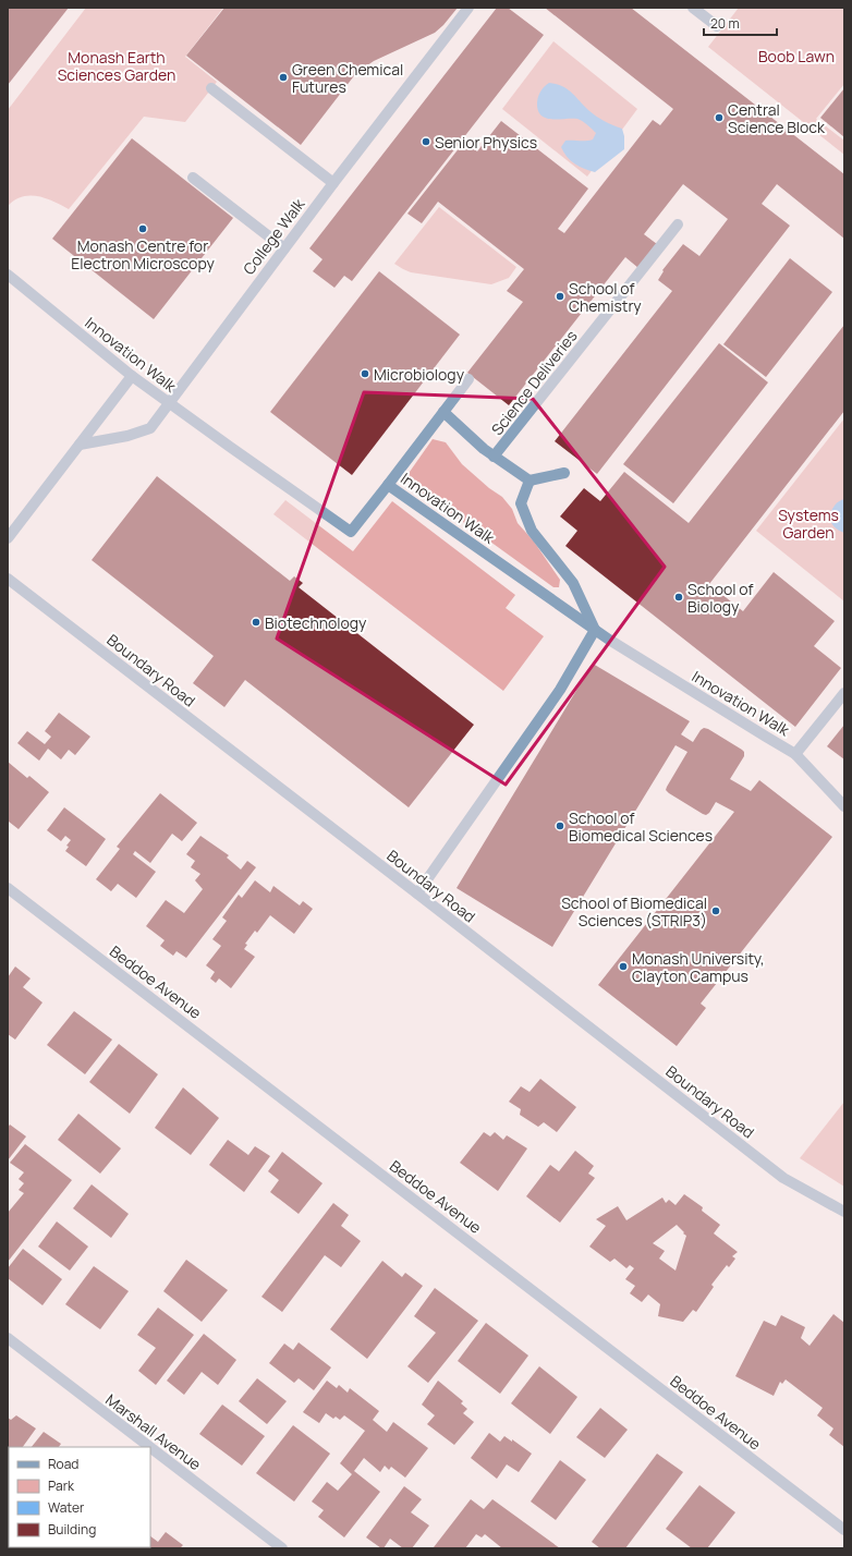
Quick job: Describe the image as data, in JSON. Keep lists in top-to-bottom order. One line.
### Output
{"streets":{"street":["College Walk","Innovation Walk","Science Deliveries","Boundary Road","Beddoe Avenue","Marshall Avenue"]},"crossings":[["College Walk","Innovation Walk"]],"parks":["Boob Lawn","Monash Earth Sciences Garden","Systems Garden"],"places":["Green Chemical Futures","Central Science Block","Senior Physics","Monash Centre for Electron Microscopy","School of Chemistry","Microbiology","School of Biology","Biotechnology","School of Biomedical Sciences","School of Biomedical Sciences (STRIP3)","Monash University, Clayton Campus"],"legend":["Road","Park","Water","Building"],"scale_bar":"20 m"}
